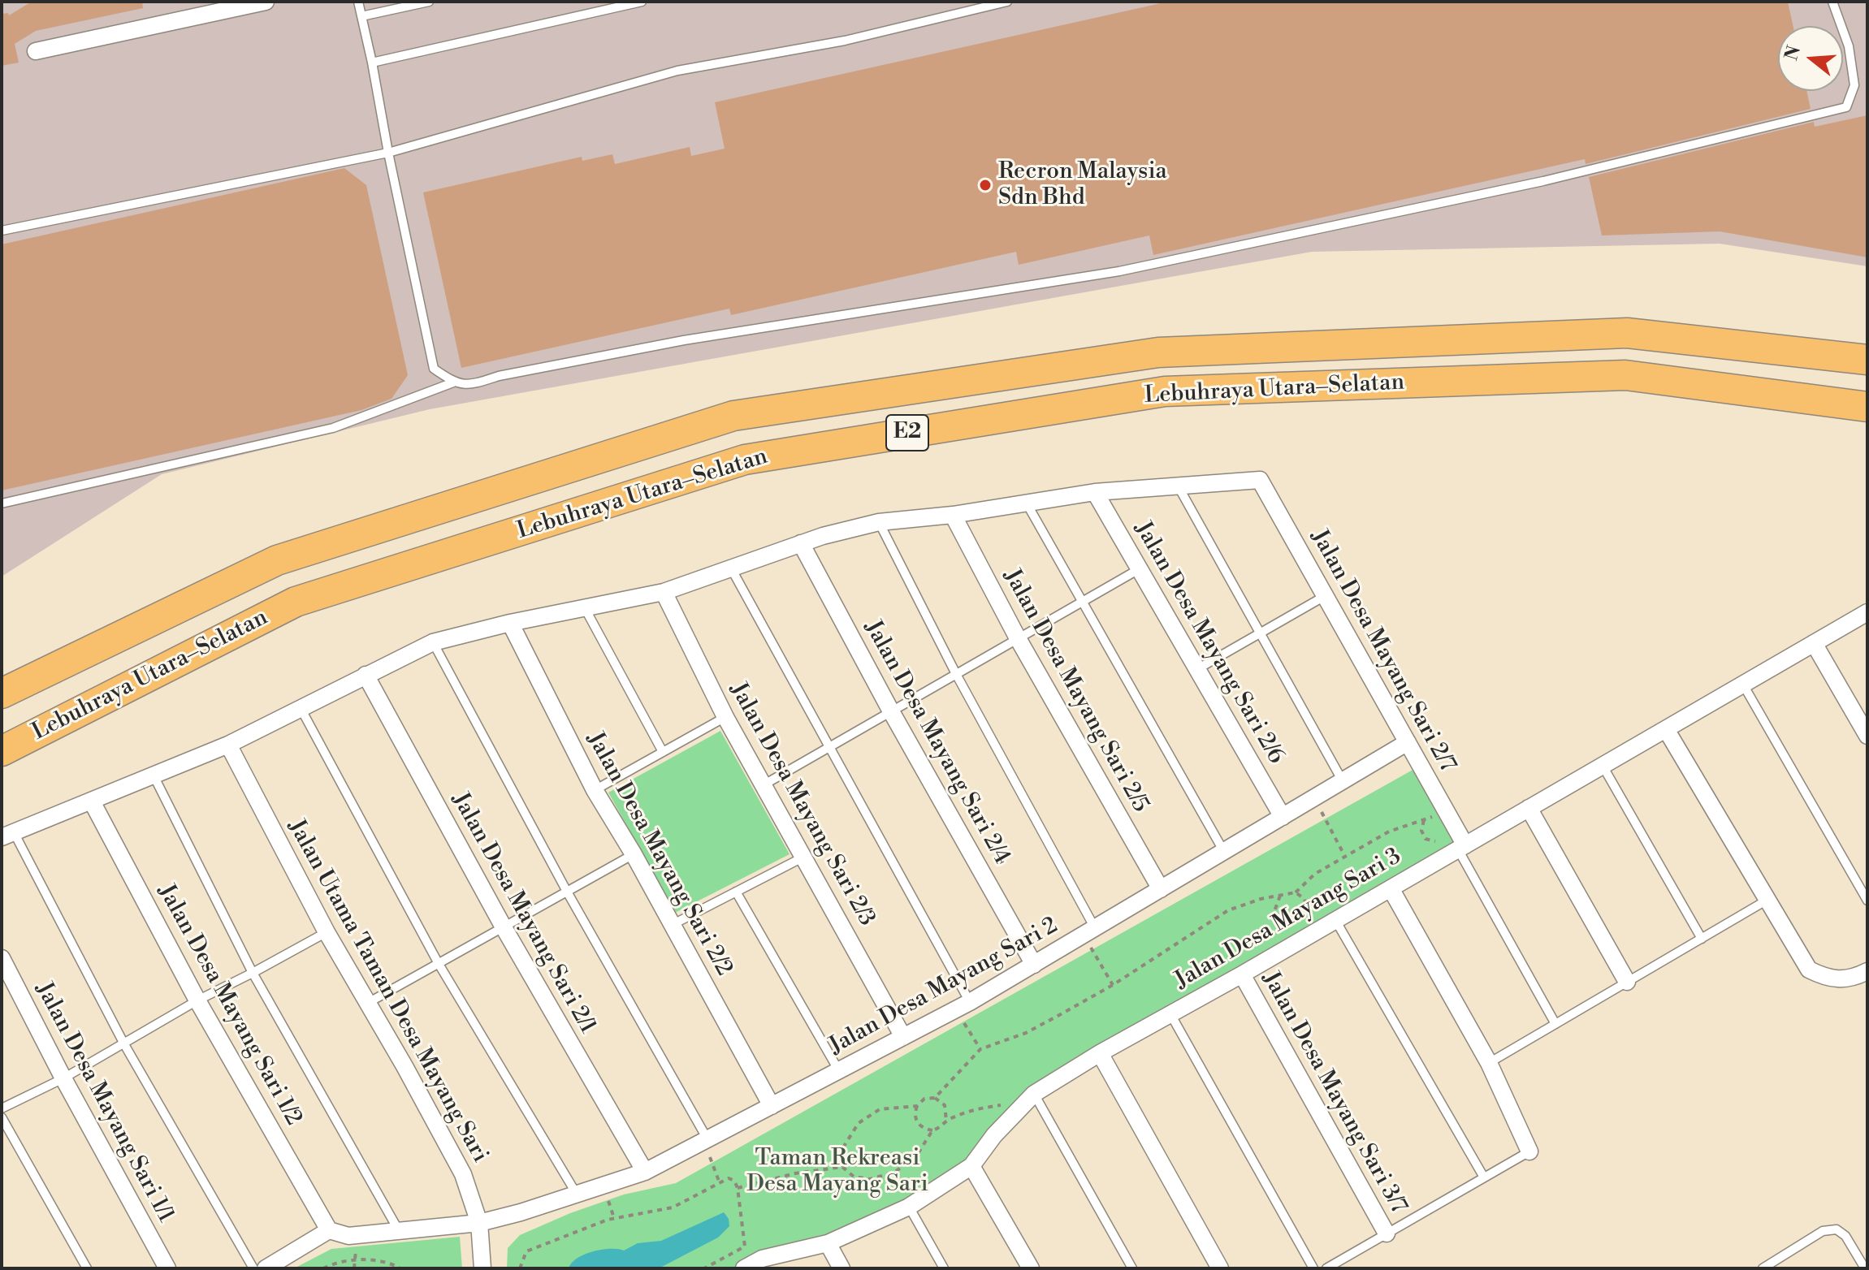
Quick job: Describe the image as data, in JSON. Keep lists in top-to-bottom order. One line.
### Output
{"streets":{"highway":["Lebuhraya Utara–Selatan","E2"],"street":["Jalan Desa Mayang Sari 2/6","Jalan Desa Mayang Sari 2/7","Jalan Desa Mayang Sari 2/5","Jalan Desa Mayang Sari 2/4","Jalan Desa Mayang Sari 2/3","Jalan Desa Mayang Sari 2/2","Jalan Desa Mayang Sari 2/1","Jalan Desa Mayang Sari 3","Jalan Desa Mayang Sari 2","Jalan Utama Taman Desa Mayang Sari","Jalan Desa Mayang Sari 1/2","Jalan Desa Mayang Sari 3/7","Jalan Desa Mayang Sari 1/1"]},"crossings":[["Jalan Desa Mayang Sari 2/6","Jalan Desa Mayang Sari 2"],["Jalan Desa Mayang Sari 2/7","Jalan Desa Mayang Sari 3"],["Jalan Desa Mayang Sari 2/7","Jalan Desa Mayang Sari 2"],["Jalan Desa Mayang Sari 2/5","Jalan Desa Mayang Sari 2"],["Jalan Desa Mayang Sari 2/4","Jalan Desa Mayang Sari 2"],["Jalan Desa Mayang Sari 2/3","Jalan Desa Mayang Sari 2"],["Jalan Desa Mayang Sari 2/2","Jalan Desa Mayang Sari 2"],["Jalan Desa Mayang Sari 2/1","Jalan Desa Mayang Sari 2"],["Jalan Desa Mayang Sari 3","Jalan Desa Mayang Sari 3/7"],["Jalan Desa Mayang Sari 2","Jalan Utama Taman Desa Mayang Sari"],["Jalan Desa Mayang Sari 2","Jalan Desa Mayang Sari 1/2"]],"parks":["Taman Rekreasi Desa Mayang Sari"],"places":["Recron Malaysia Sdn Bhd"],"north":"left"}
